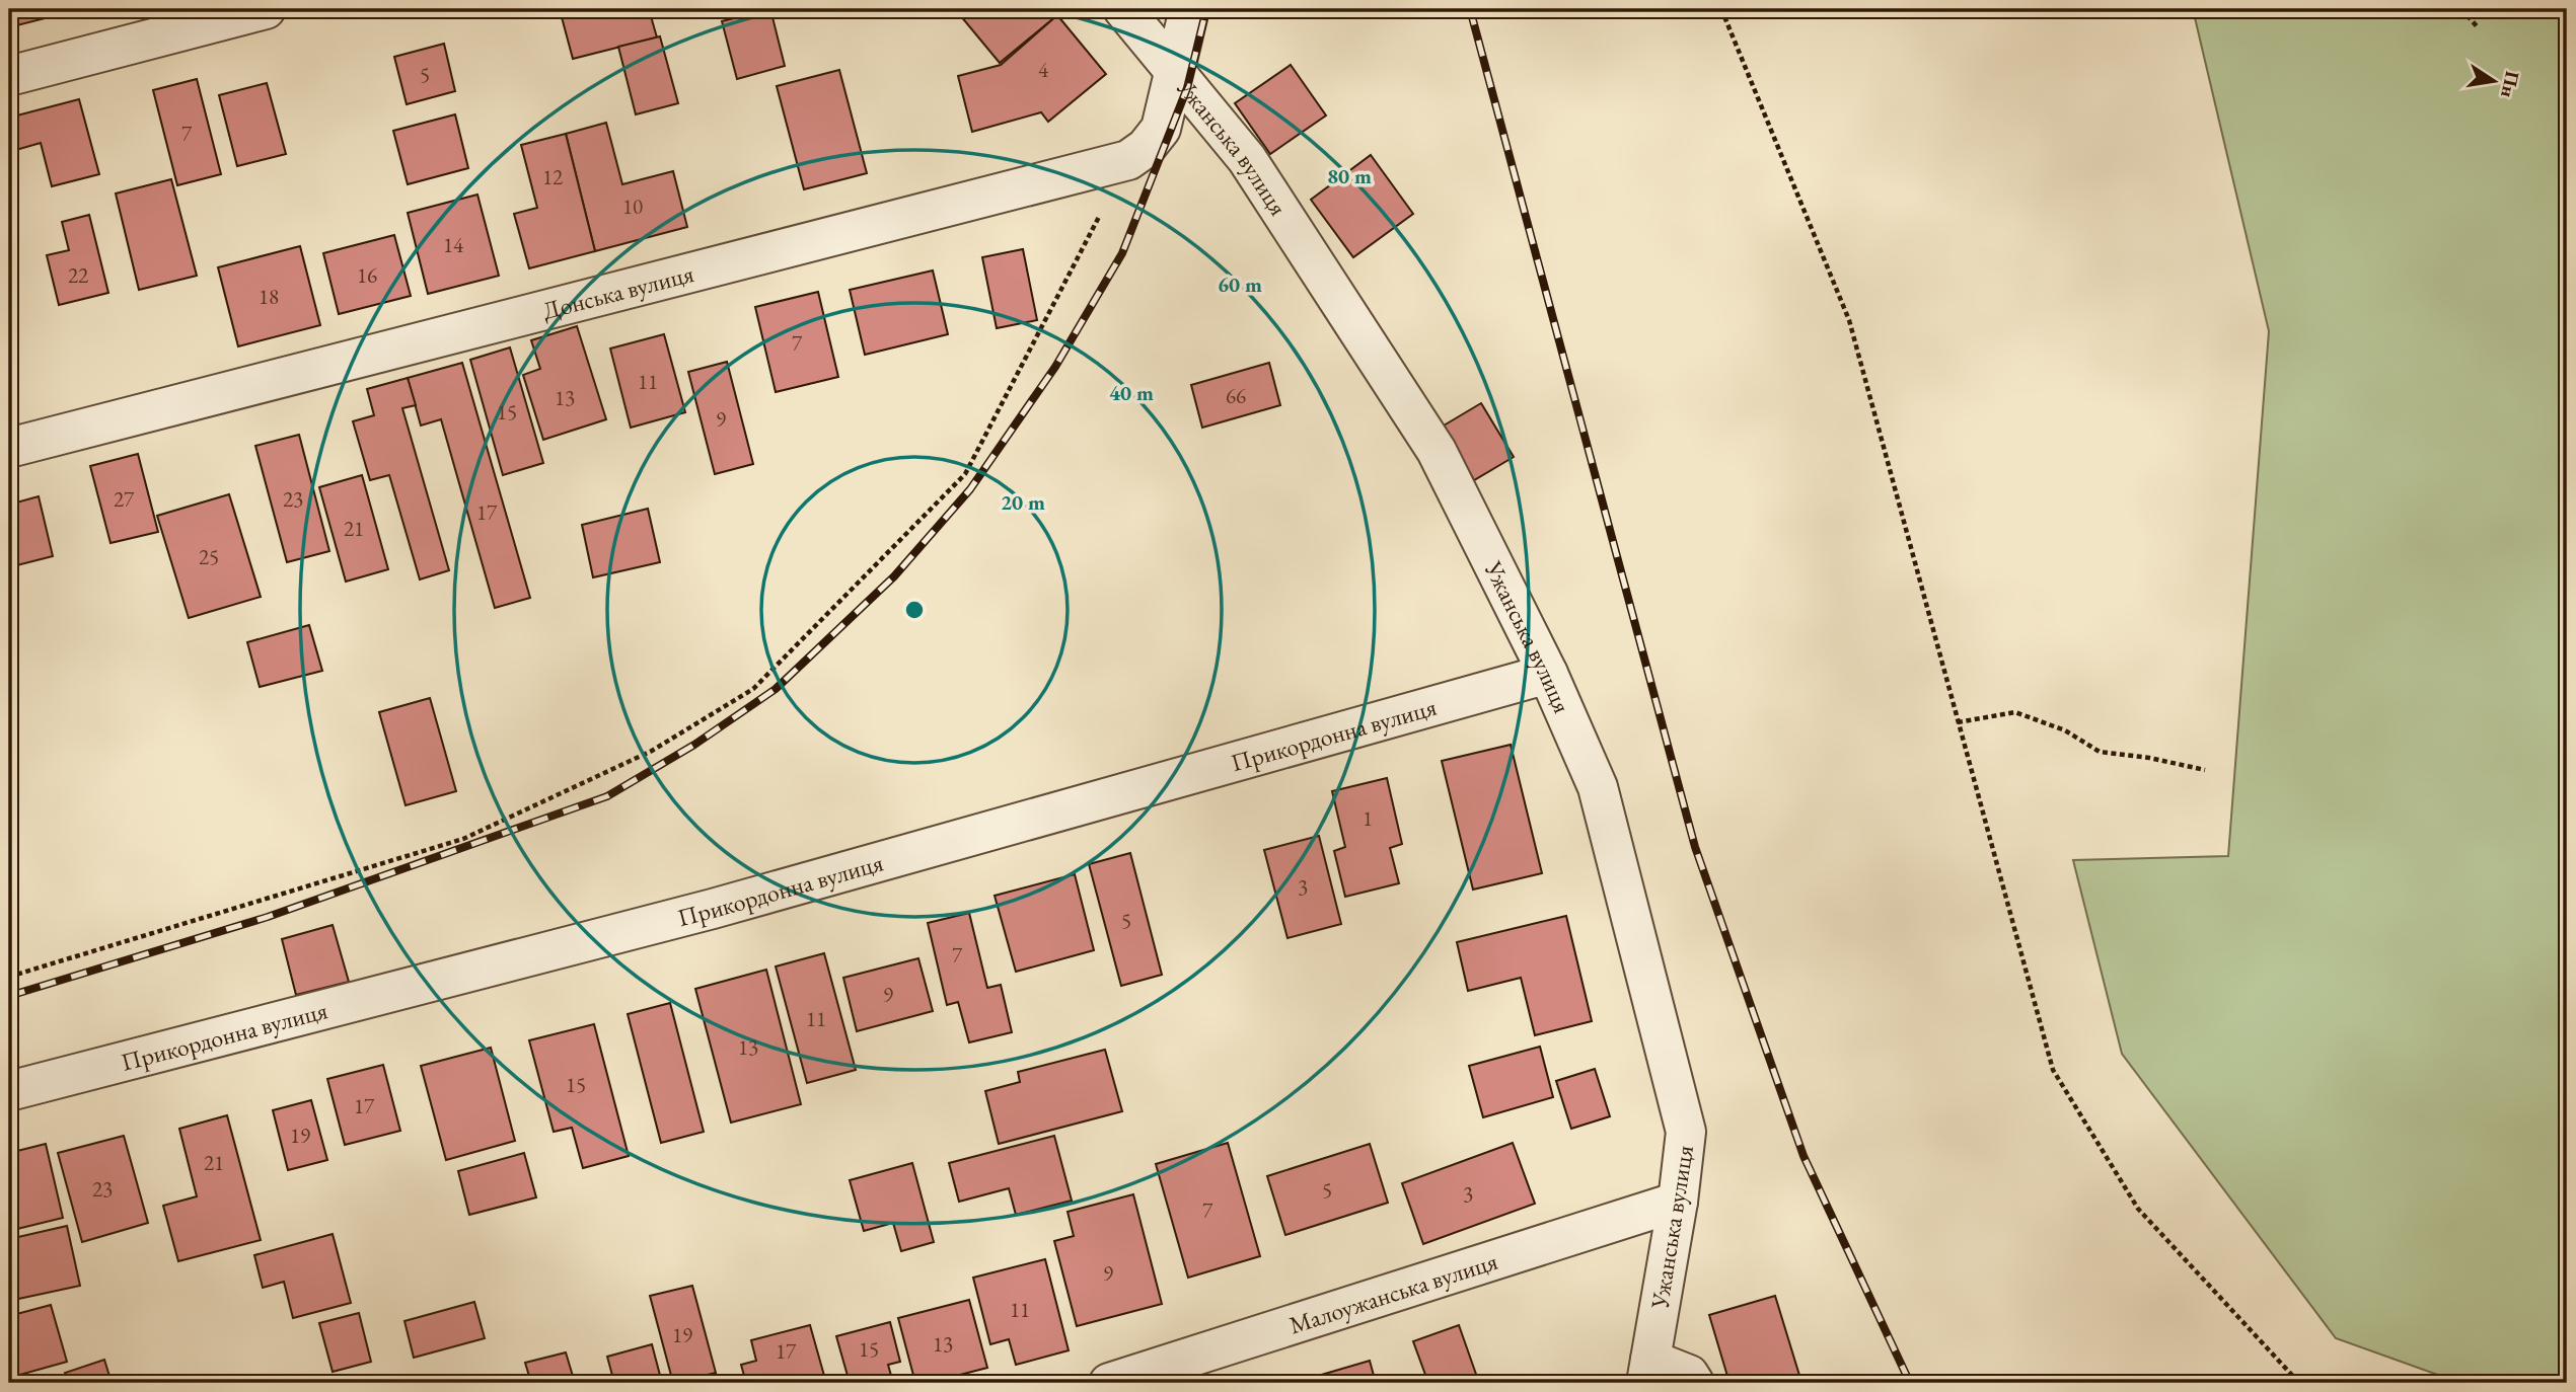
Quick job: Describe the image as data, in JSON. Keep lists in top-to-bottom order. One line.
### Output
{"streets":{"street":["Ужанська вулиця","Донська вулиця","Прикордонна вулиця","Малоужанська вулиця"]},"crossings":[["Ужанська вулиця","Донська вулиця"],["Ужанська вулиця","Прикордонна вулиця"],["Ужанська вулиця","Малоужанська вулиця"]],"house_numbers":["4","5","7","12","10","14","22","16","18","7","11","66","13","15","9","27","23","17","21","25","1","3","5","7","9","11","13","15","17","19","21","23","5","3","7","9","11","19","13","15","17"],"north":"right","rings":["80 m","60 m","40 m","20 m"]}
